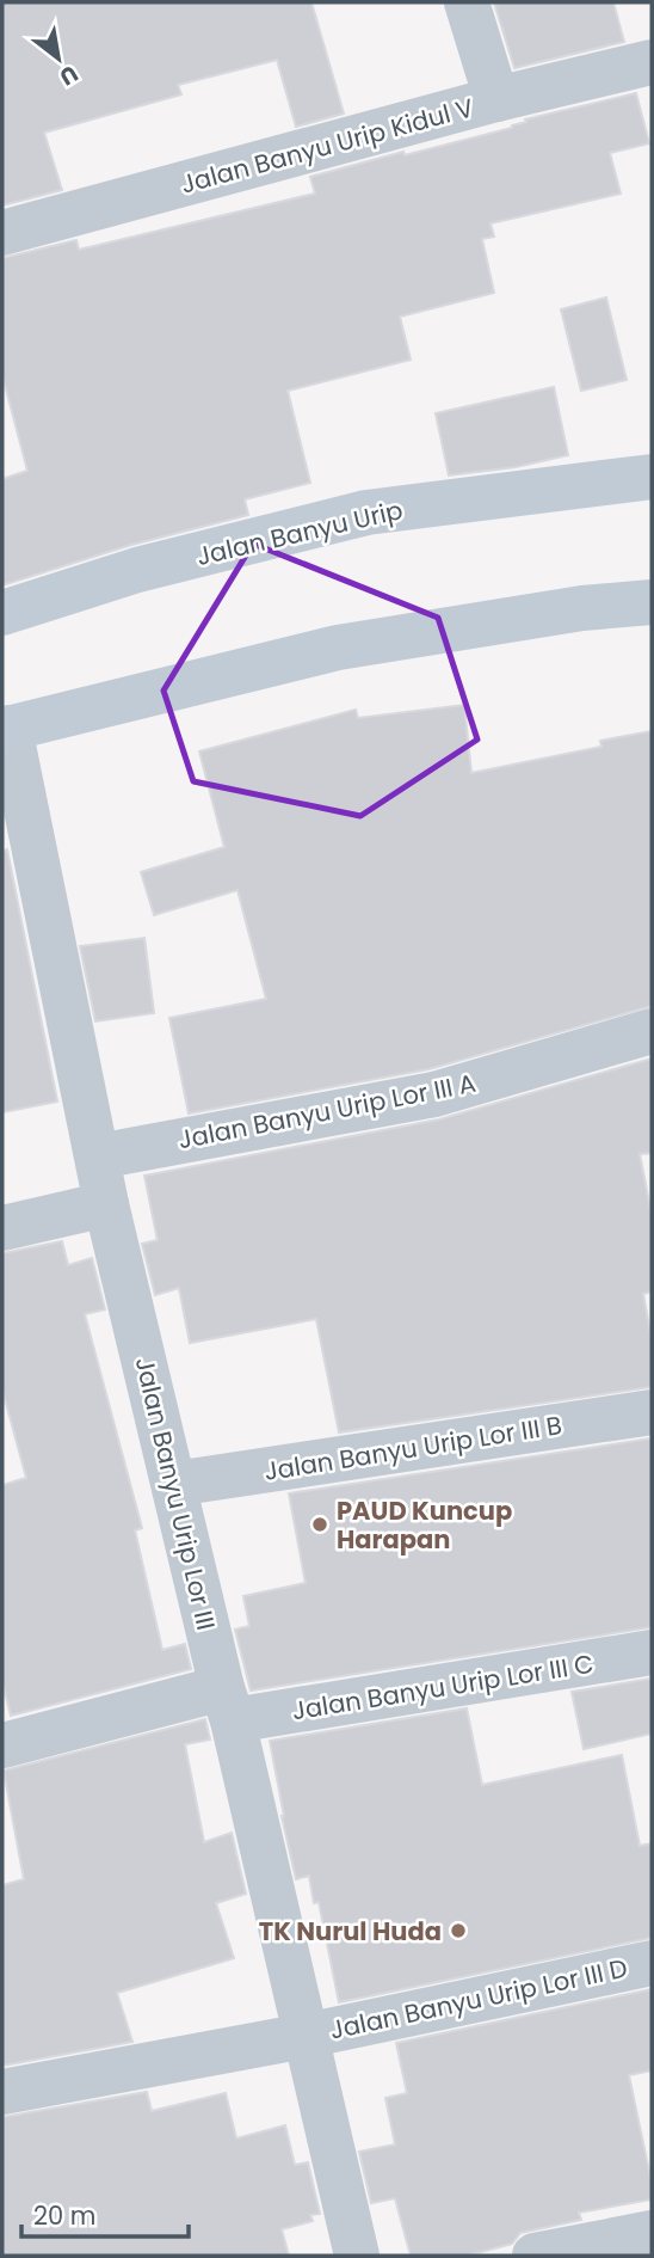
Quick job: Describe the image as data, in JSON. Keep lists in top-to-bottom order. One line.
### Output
{"streets":{"main road":["Jalan Banyu Urip"],"street":["Jalan Banyu Urip Kidul V","Jalan Banyu Urip Lor III A","Jalan Banyu Urip Lor III B","Jalan Banyu Urip Lor III","Jalan Banyu Urip Lor III C","Jalan Banyu Urip Lor III D"]},"crossings":[["Jalan Banyu Urip Lor III A","Jalan Banyu Urip Lor III"],["Jalan Banyu Urip Lor III B","Jalan Banyu Urip Lor III"],["Jalan Banyu Urip Lor III","Jalan Banyu Urip Lor III C"],["Jalan Banyu Urip Lor III","Jalan Banyu Urip Lor III D"]],"places":["PAUD Kuncup Harapan","TK Nurul Huda"],"scale_bar":"20 m","north":"bottom right"}
